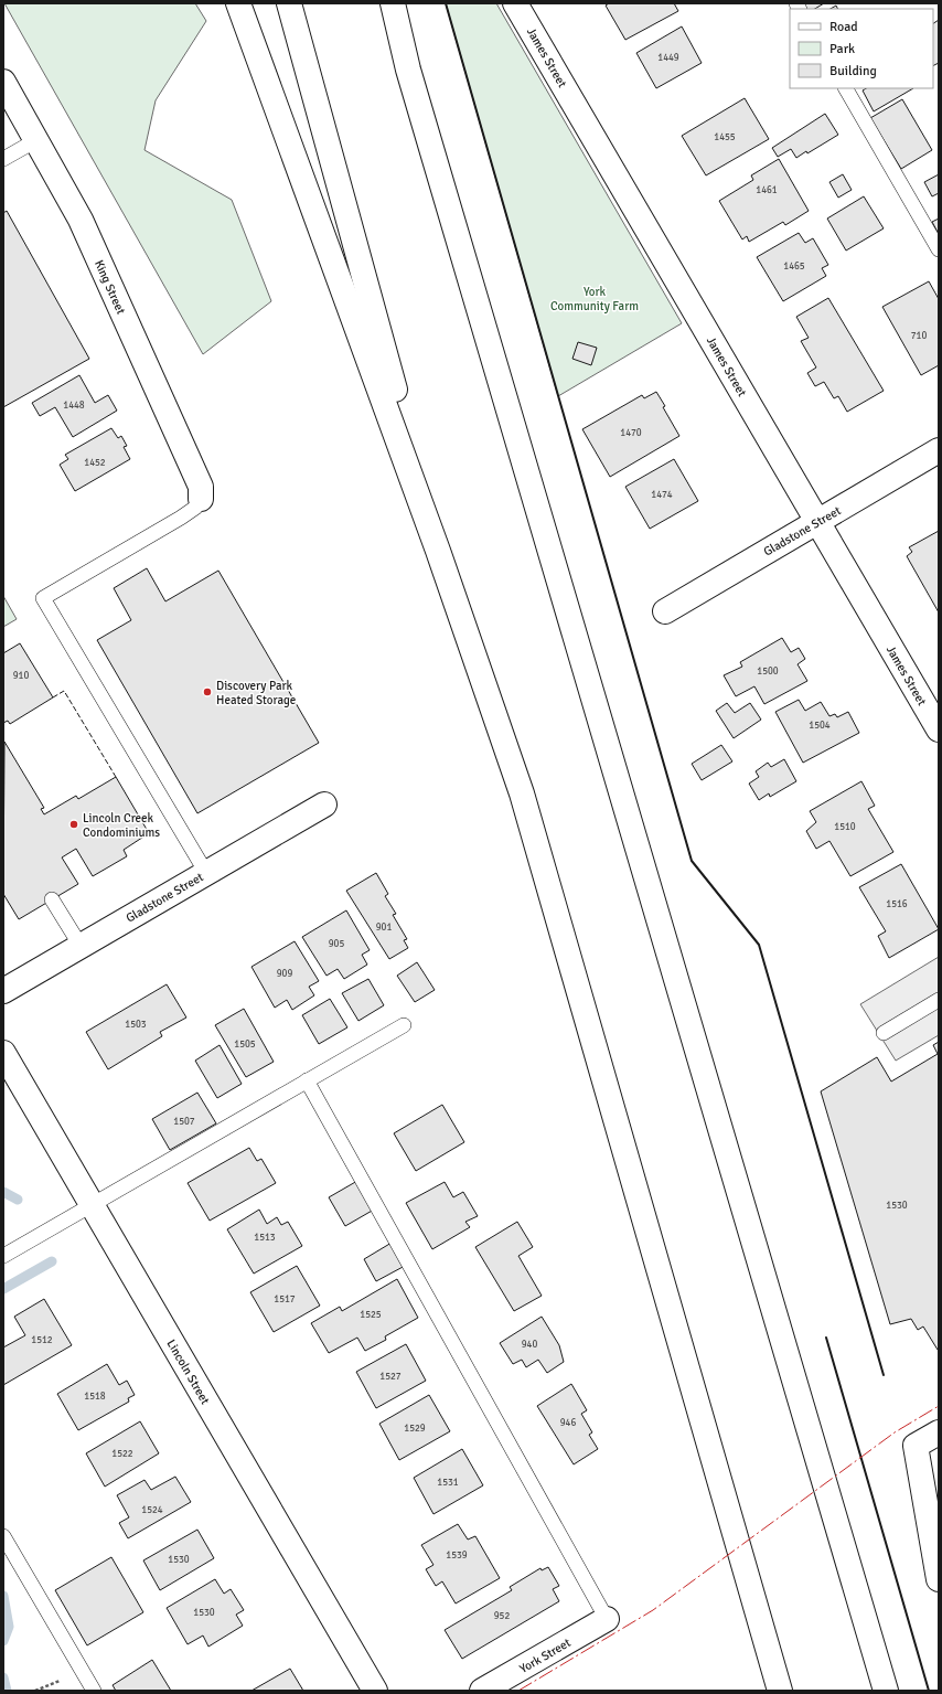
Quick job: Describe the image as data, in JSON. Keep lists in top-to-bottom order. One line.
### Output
{"streets":{"main road":["James Street","King Street","Gladstone Street","Lincoln Street","York Street"]},"crossings":[["James Street","Gladstone Street"]],"parks":["York Community Farm"],"places":["Discovery Park Heated Storage","Lincoln Creek Condominiums"],"house_numbers":["1449","1455","1461","1465","710","1448","1470","1452","1474","1500","910","1504","1510","1516","901","905","909","1503","1505","1507","1530","1513","1517","1525","1512","940","1527","1518","946","1529","1522","1531","1524","1539","1530","1530","952"],"legend":["Road","Park","Building"]}
